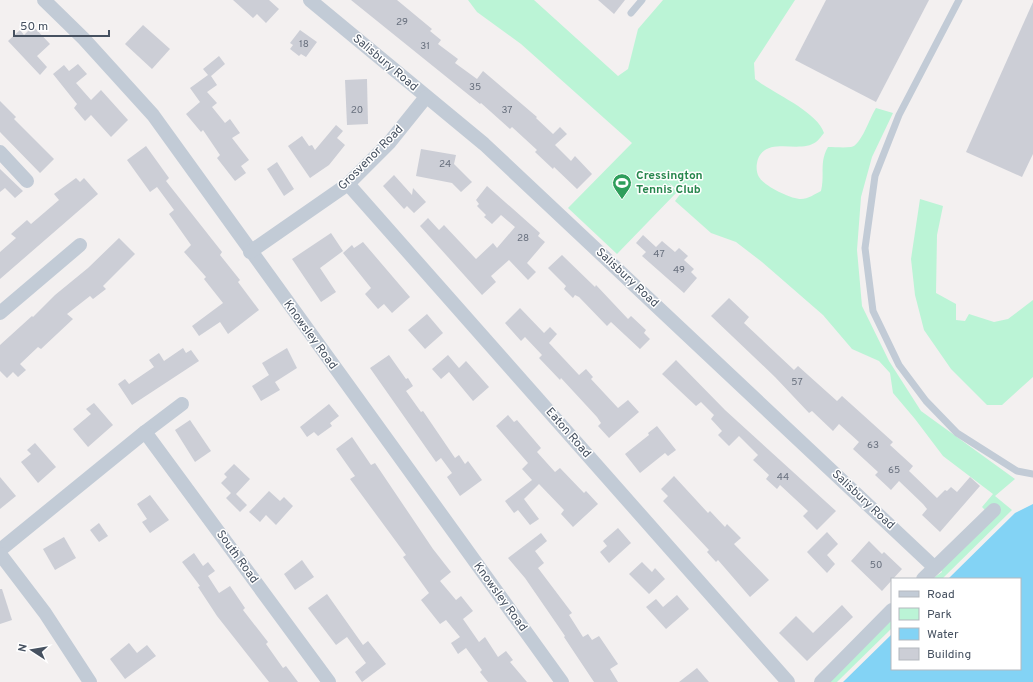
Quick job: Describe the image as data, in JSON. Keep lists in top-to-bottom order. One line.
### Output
{"streets":{"street":["Salisbury Road","Grosvenor Road","Knowsley Road","Eaton Road","South Road"]},"crossings":[["Salisbury Road","Grosvenor Road"],["Grosvenor Road","Knowsley Road"],["Grosvenor Road","Eaton Road"]],"places":{"sports":["Cressington Tennis Club"]},"house_numbers":["29","18","31","35","20","37","24","28","47","49","57","63","65","44","50"],"legend":["Road","Park","Water","Building"],"scale_bar":"50 m","north":"left"}
